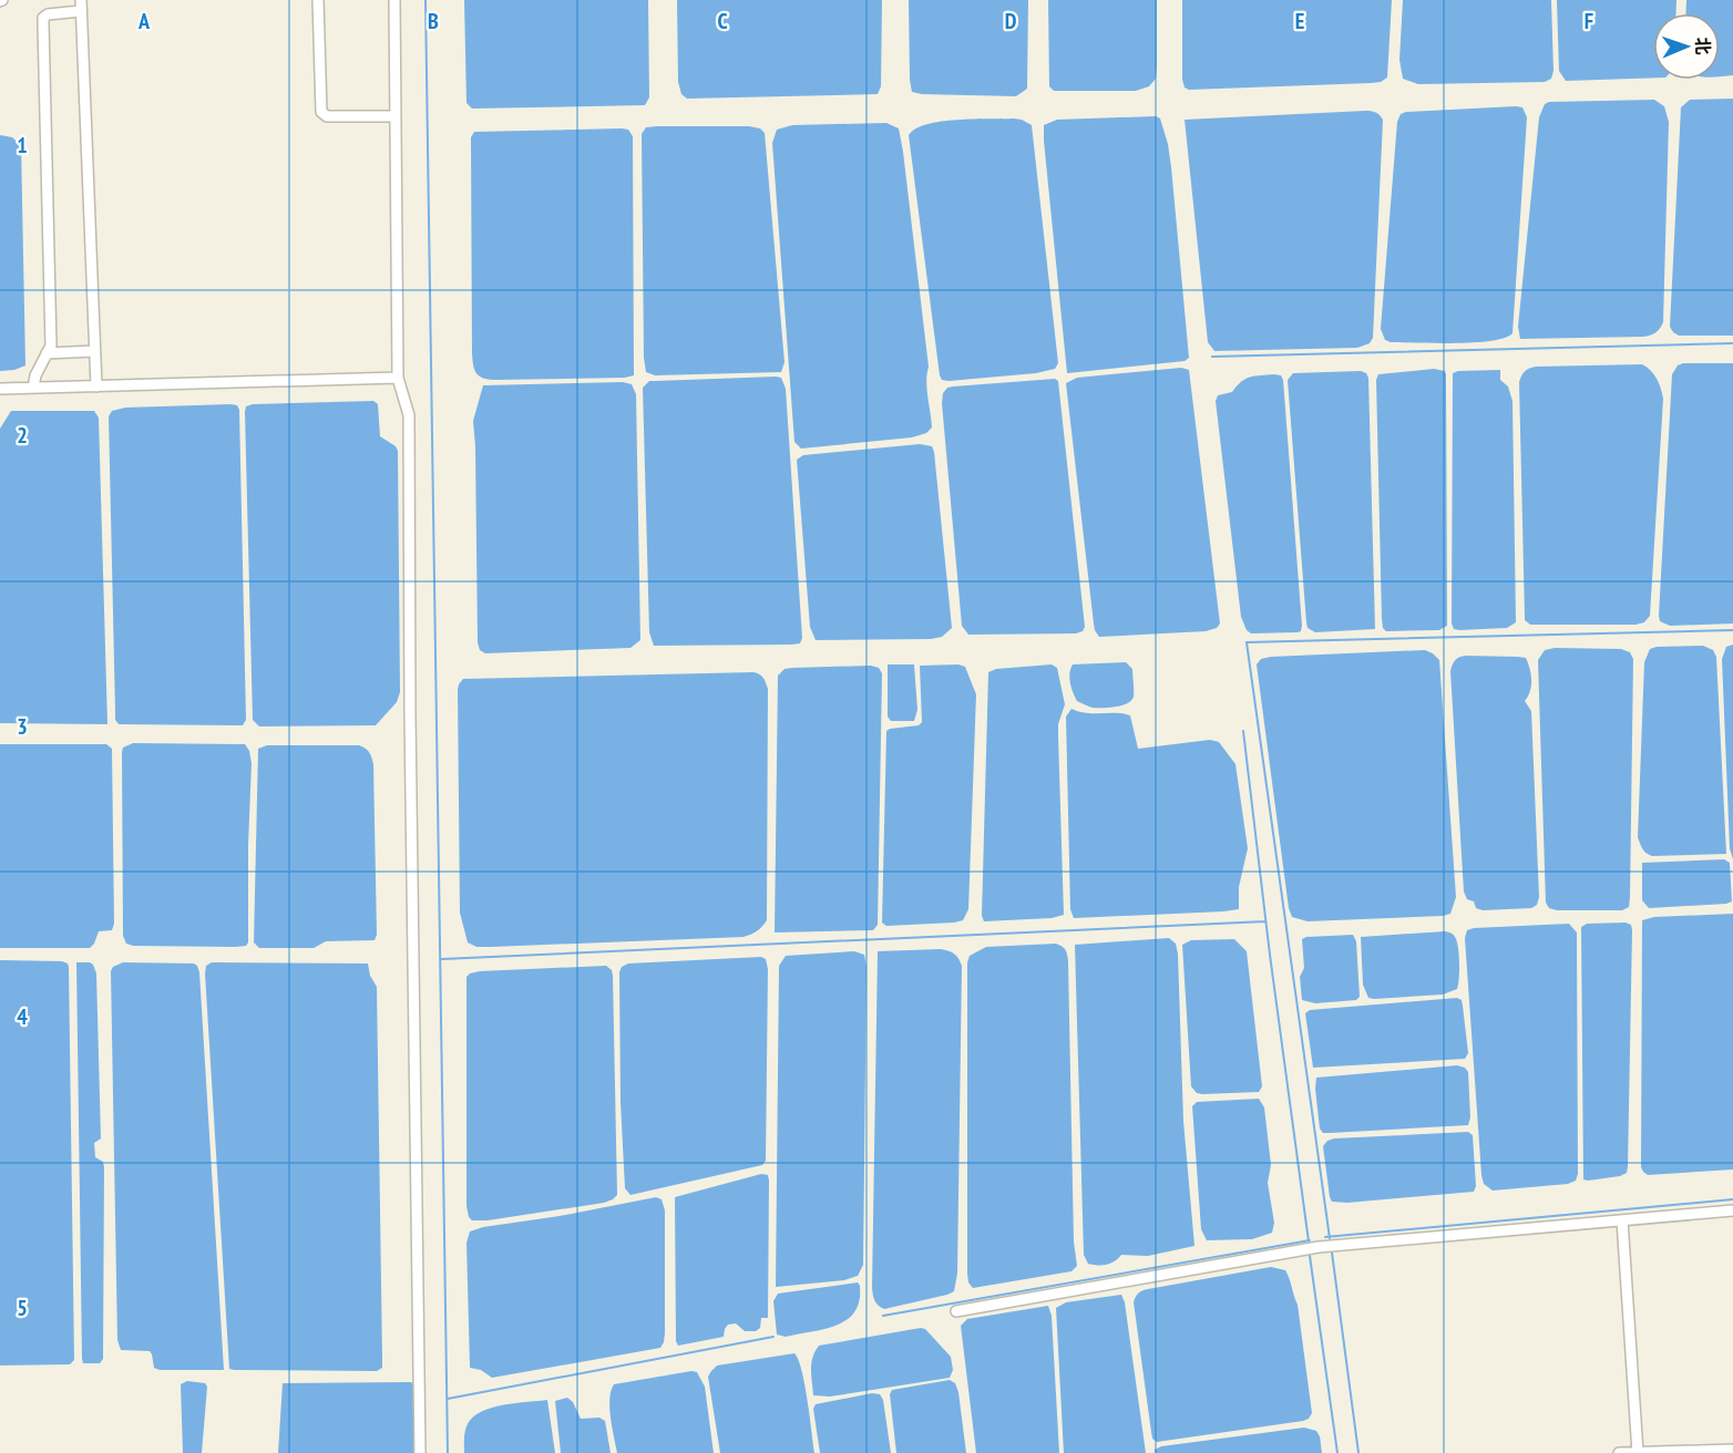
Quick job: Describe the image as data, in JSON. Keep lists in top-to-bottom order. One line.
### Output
{"north":"right","grid":{"columns":["A","B","C","D","E","F"],"rows":["1","2","3","4","5"]}}
